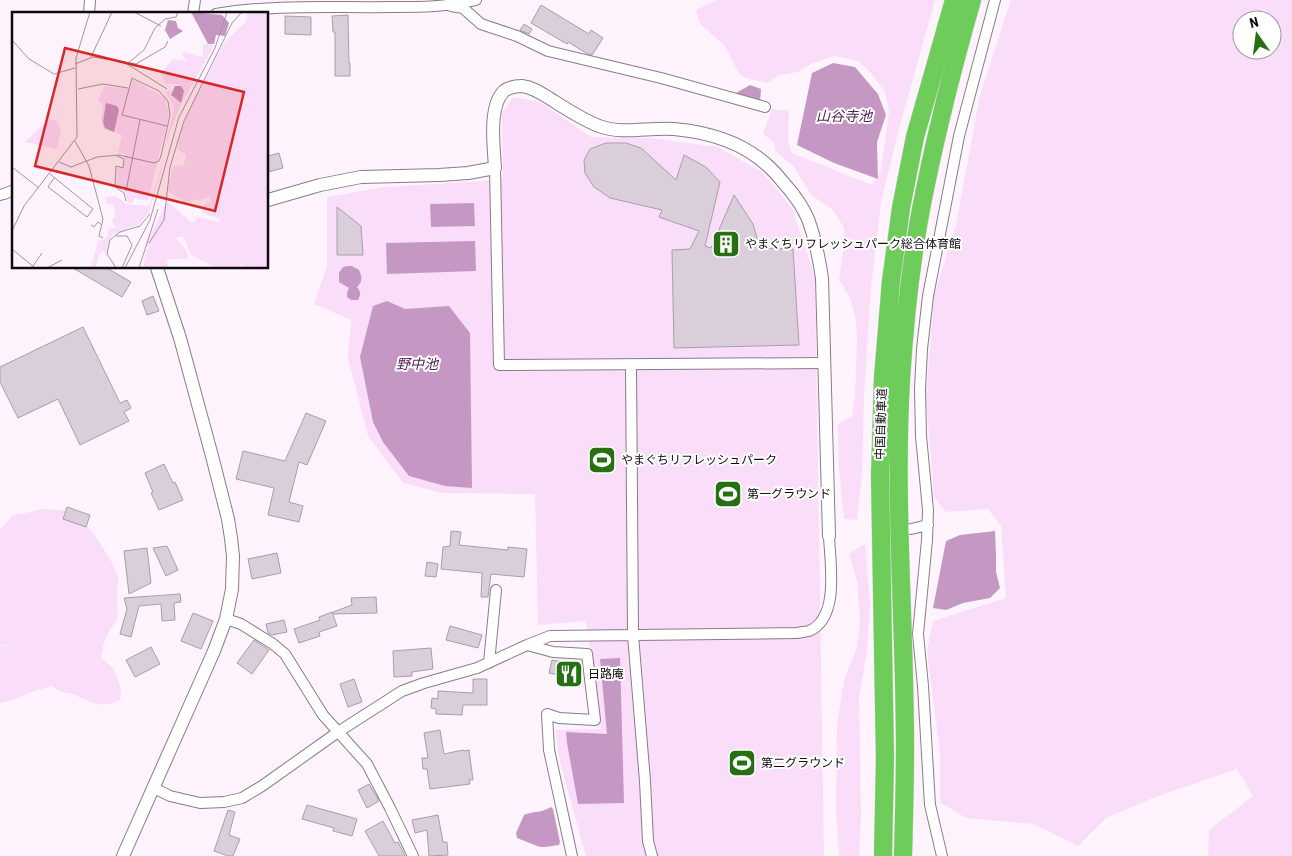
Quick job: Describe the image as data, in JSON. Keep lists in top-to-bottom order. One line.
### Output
{"streets":{"highway":["中国自動車道"]},"water":["山谷寺池","野中池"],"places":{"building":["やまぐちリフレッシュパーク総合体育館"],"sports":["やまぐちリフレッシュパーク","第一グラウンド","第二グラウンド"],"restaurant":["日路庵"]},"north":"top"}
